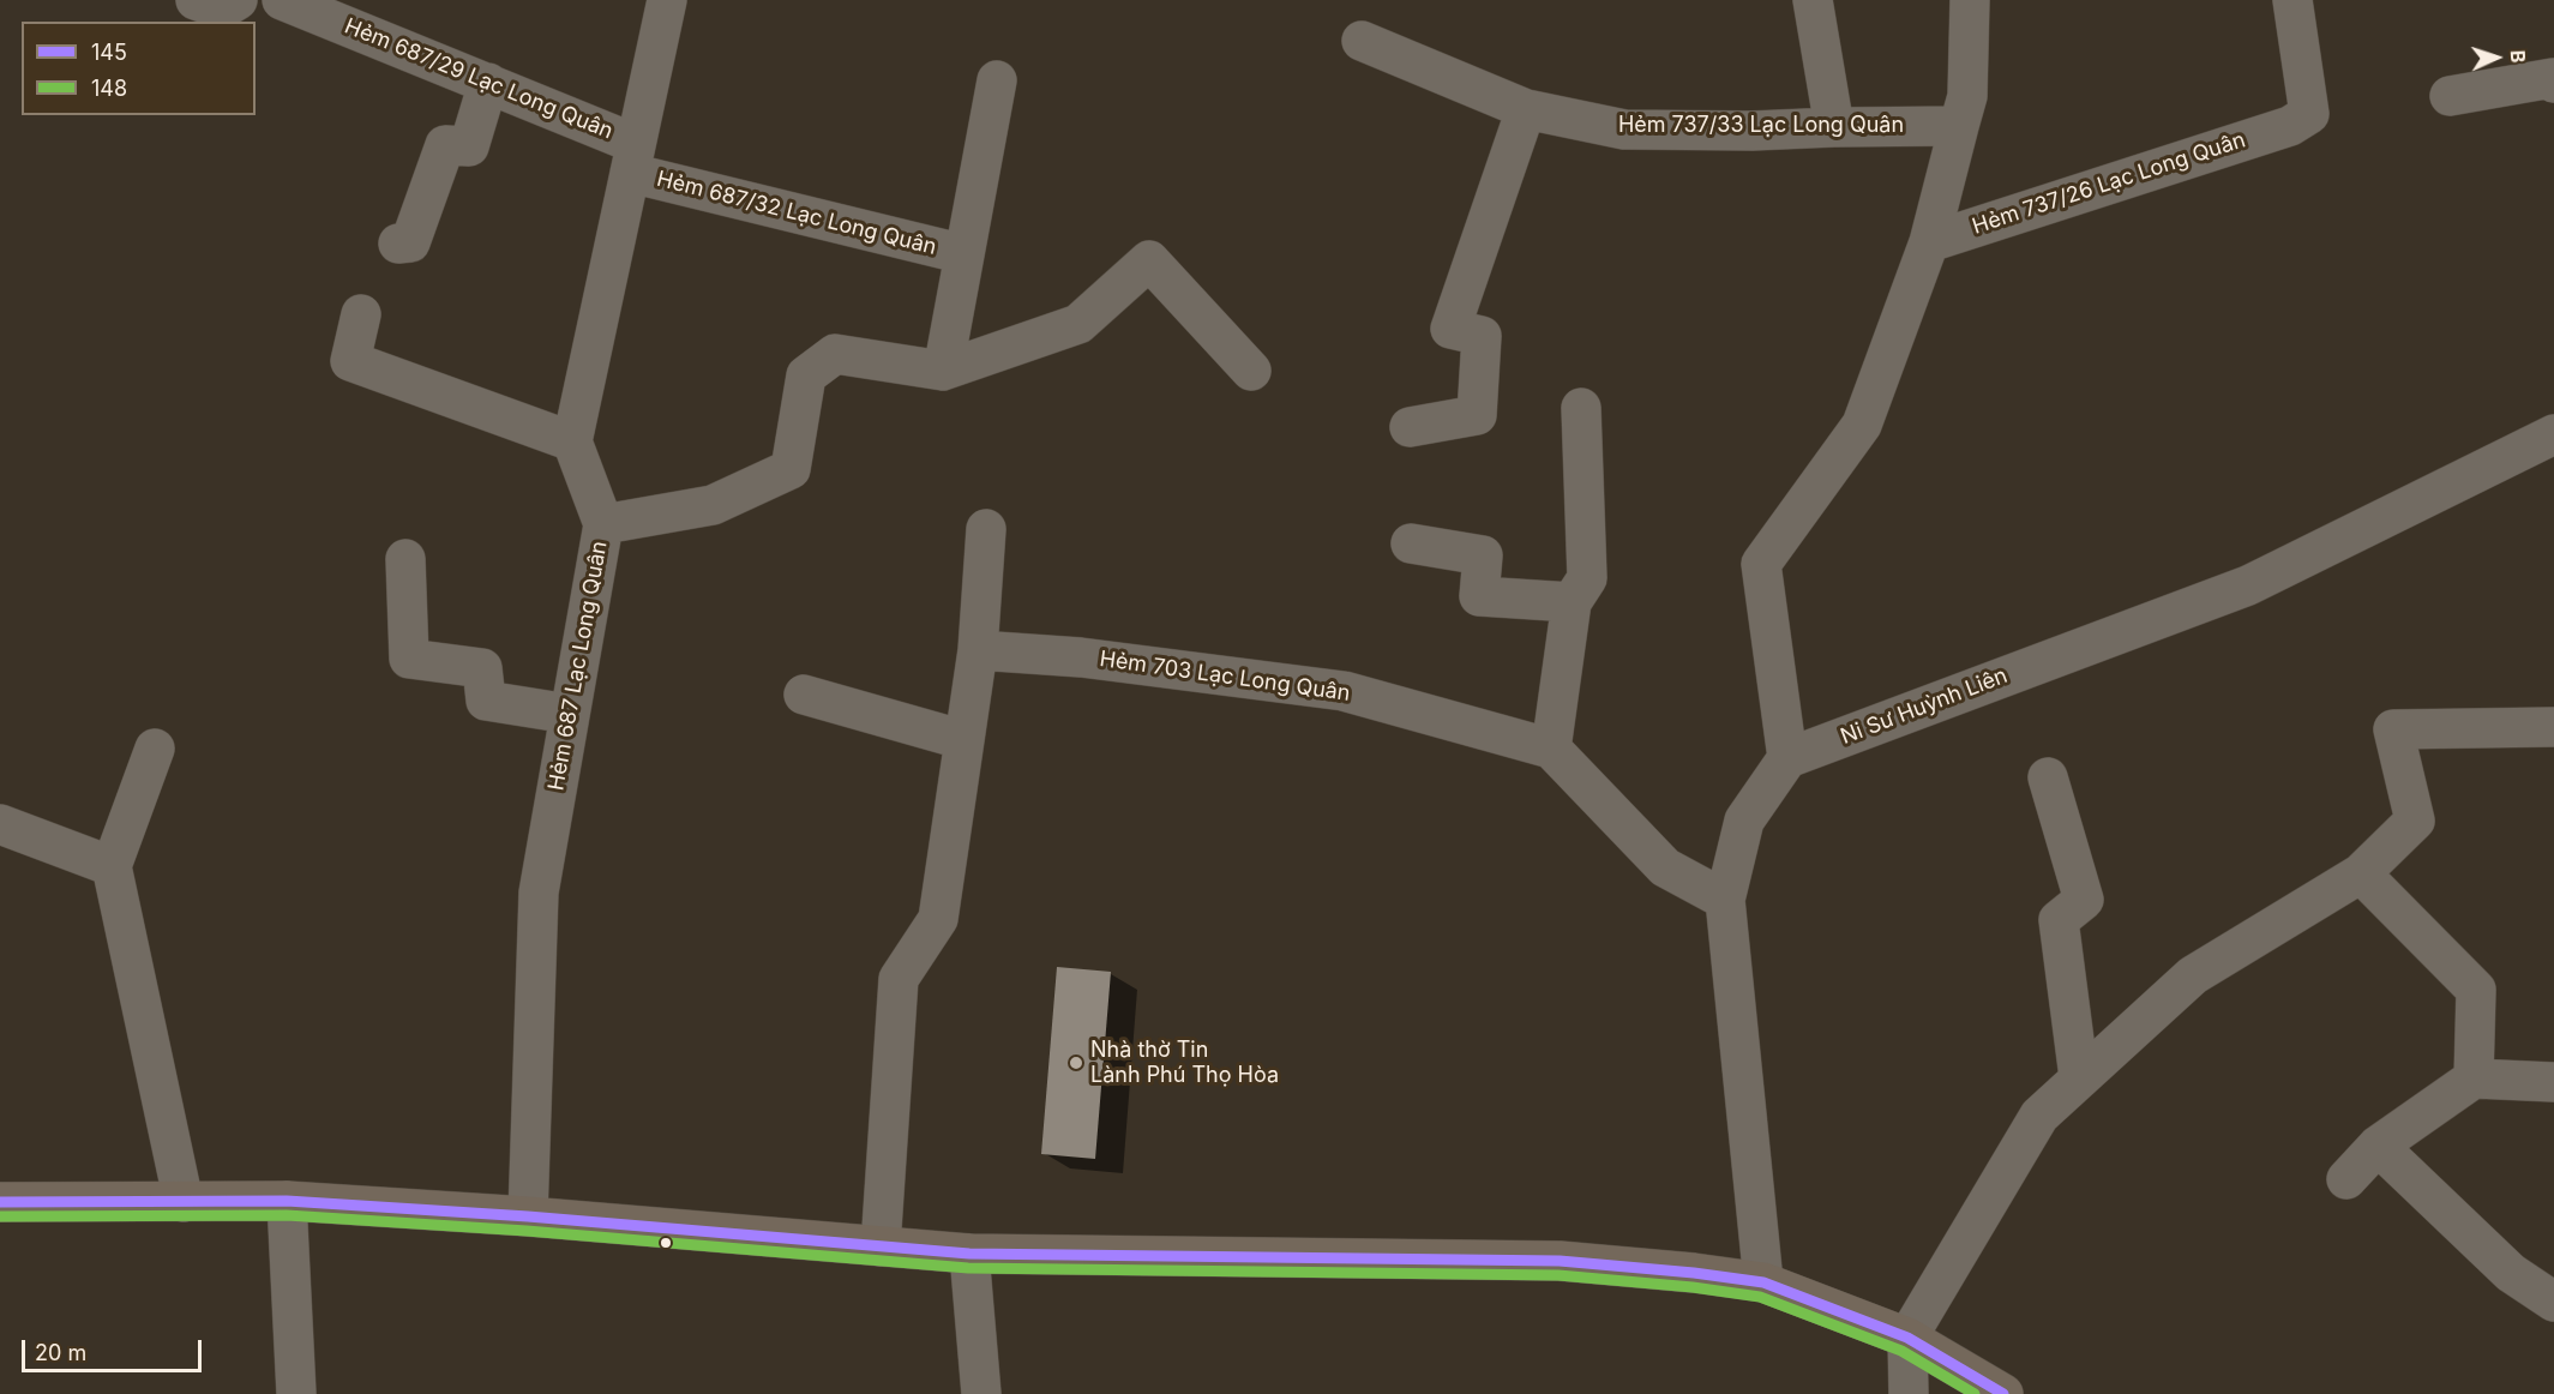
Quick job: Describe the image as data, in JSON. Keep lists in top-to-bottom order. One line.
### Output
{"streets":{"street":["Hẻm 687/29 Lạc Long Quân","Hẻm 737/33 Lạc Long Quân","Hẻm 737/26 Lạc Long Quân","Hẻm 687/32 Lạc Long Quân","Hẻm 687 Lạc Long Quân","Hẻm 703 Lạc Long Quân","Ni Sư Huỳnh Liên"]},"crossings":[["Hẻm 687/29 Lạc Long Quân","Hẻm 687/32 Lạc Long Quân"]],"places":["Nhà thờ Tin Lành Phú Thọ Hòa"],"lines":["transit line 145","transit line 148"],"legend":["145","148"],"scale_bar":"20 m","north":"right"}
